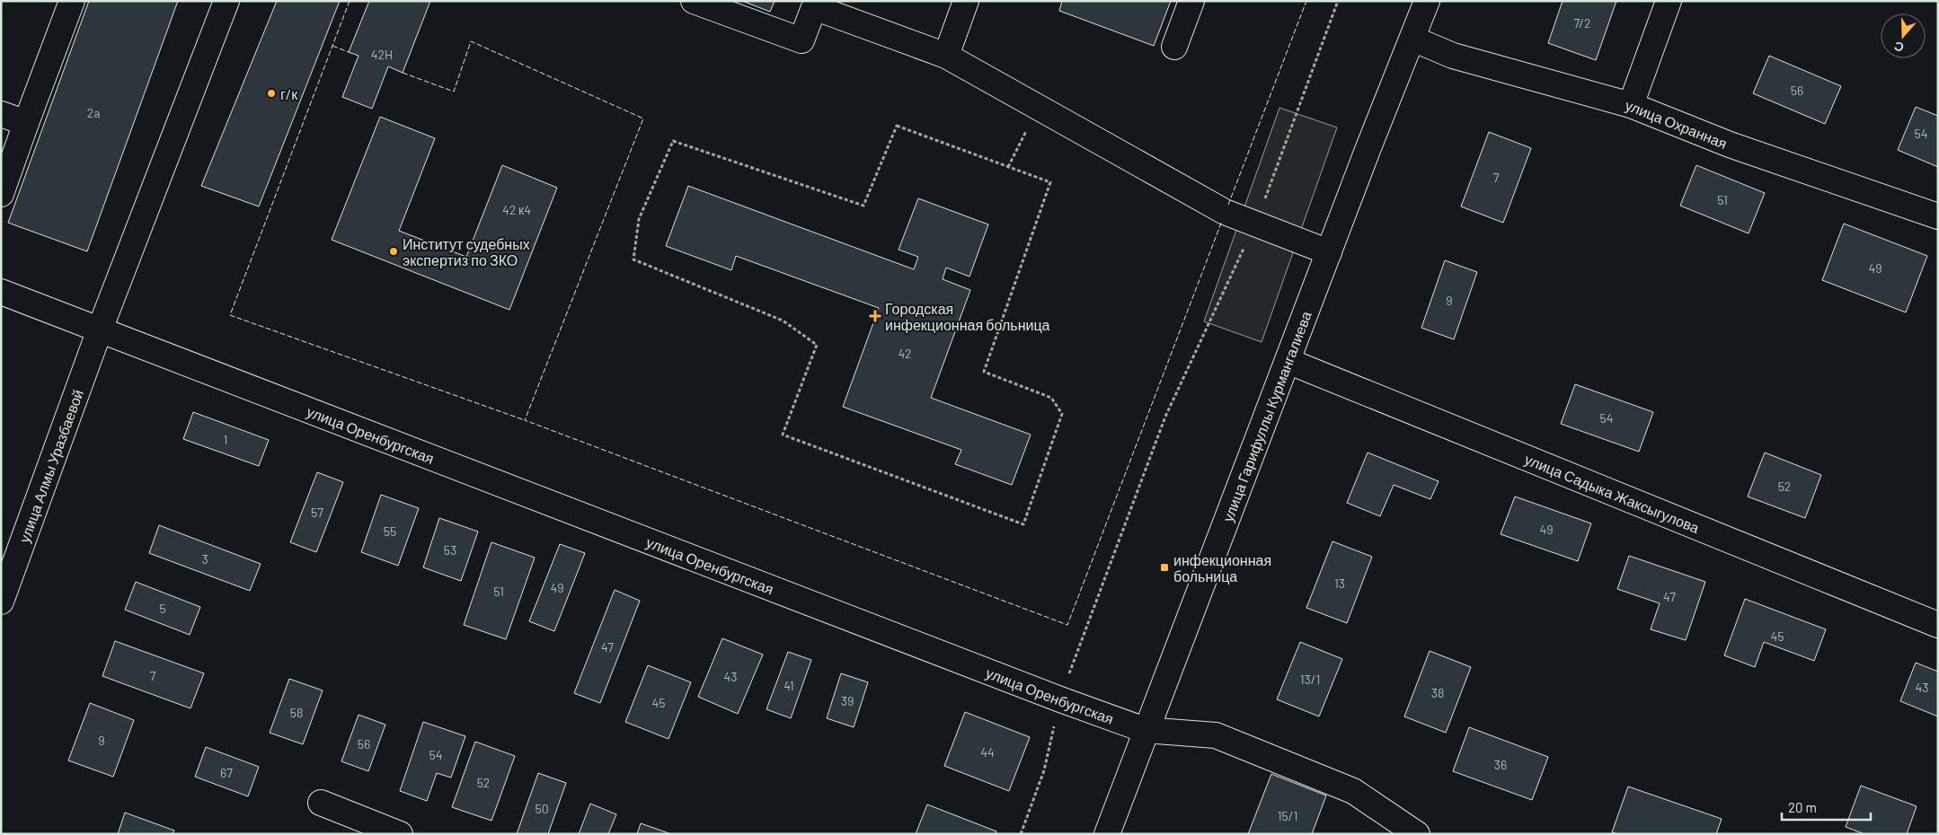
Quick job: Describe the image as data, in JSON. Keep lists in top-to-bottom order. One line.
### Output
{"streets":{"street":["улица Охранная","улица Гарифуллы Курмангалиева","улица Оренбургская","улица Алмы Уразбаевой","улица Садыка Жаксыгулова"]},"crossings":[["улица Охранная","улица Гарифуллы Курмангалиева"],["улица Гарифуллы Курмангалиева","улица Оренбургская"],["улица Гарифуллы Курмангалиева","улица Садыка Жаксыгулова"],["улица Оренбургская","улица Алмы Уразбаевой"]],"places":{"other":["г/к","Институт судебных экспертиз по ЗКО"],"health":["Городская инфекционная больница"],"transit":["инфекционная больница"]},"house_numbers":["7/2","42H","56","2a","54","7","51","42 к4","49","9","42","54","1","52","57","49","55","53","3","13","49","51","47","5","45","47","7","43","13/1","41","43","38","39","45","58","9","56","44","54","36","67","52","50","15/1"],"scale_bar":"20 m","north":"bottom"}
